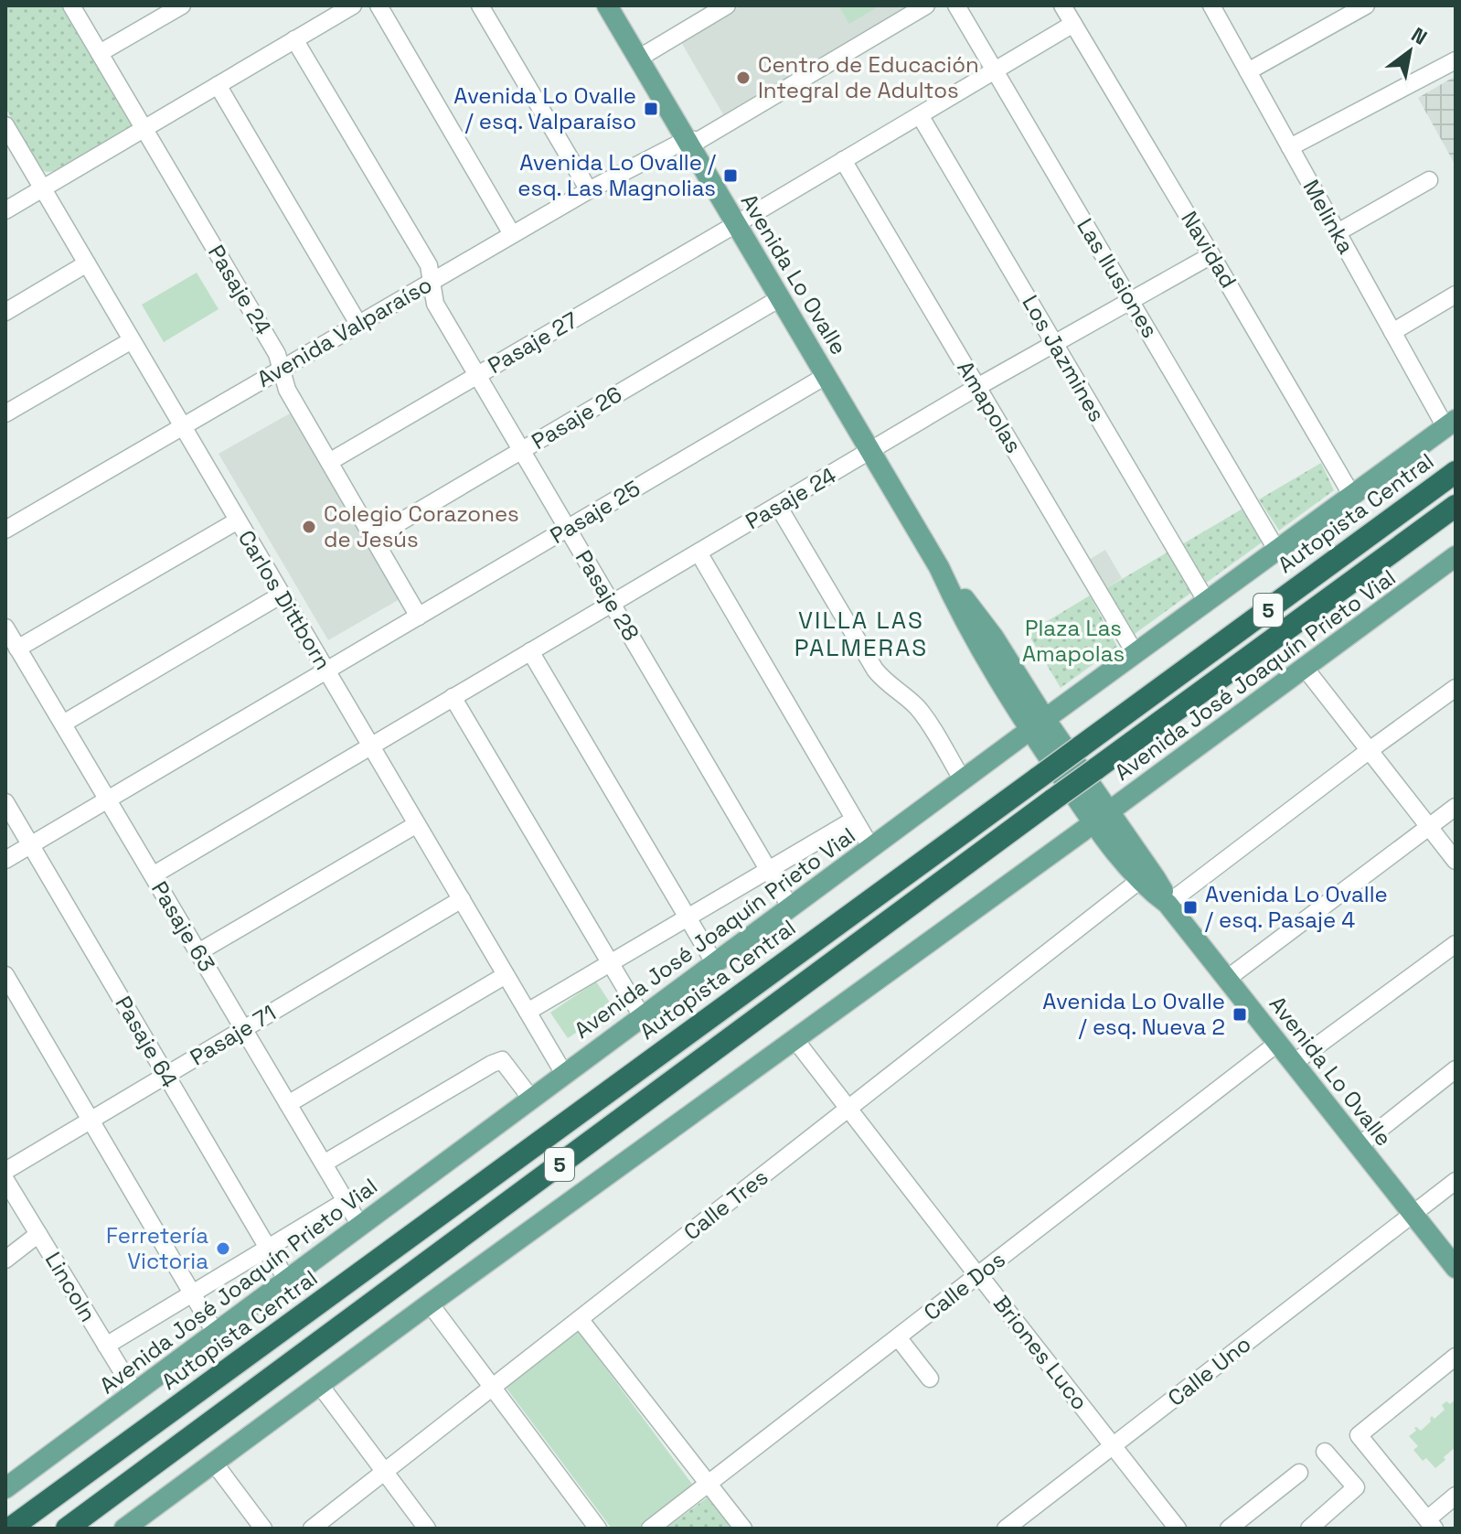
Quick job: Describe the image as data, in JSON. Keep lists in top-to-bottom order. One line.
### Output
{"streets":{"highway":["Autopista Central","5"],"main road":["Avenida Lo Ovalle","Avenida José Joaquín Prieto Vial"],"street":["Melinka","Navidad","Las Ilusiones","Pasaje 24","Avenida Valparaíso","Pasaje 27","Los Jazmines","Amapolas","Pasaje 26","Pasaje 25","Pasaje 28","Carlos Dittborn","Pasaje 63","Pasaje 71","Pasaje 64","Calle Tres","Calle Dos","Lincoln","Briones Luco","Calle Uno"]},"crossings":[["Melinka","Avenida José Joaquín Prieto Vial"],["Navidad","Pasaje 24"],["Navidad","Pasaje 27"],["Navidad","Avenida José Joaquín Prieto Vial"],["Avenida Lo Ovalle","Pasaje 24"],["Avenida Lo Ovalle","Avenida Valparaíso"],["Avenida Lo Ovalle","Pasaje 27"],["Avenida Lo Ovalle","Pasaje 26"],["Avenida Lo Ovalle","Pasaje 25"],["Avenida Lo Ovalle","Avenida José Joaquín Prieto Vial"],["Avenida Lo Ovalle","Calle Tres"],["Avenida Lo Ovalle","Calle Dos"],["Avenida Lo Ovalle","Calle Uno"],["Las Ilusiones","Pasaje 24"],["Las Ilusiones","Pasaje 27"],["Las Ilusiones","Avenida José Joaquín Prieto Vial"],["Pasaje 24","Avenida Valparaíso"],["Pasaje 24","Pasaje 27"],["Pasaje 24","Los Jazmines"],["Pasaje 24","Amapolas"],["Pasaje 24","Pasaje 26"],["Pasaje 24","Pasaje 25"],["Pasaje 24","Pasaje 28"],["Pasaje 24","Carlos Dittborn"],["Pasaje 24","Pasaje 63"],["Avenida Valparaíso","Pasaje 28"],["Avenida Valparaíso","Carlos Dittborn"],["Pasaje 27","Los Jazmines"],["Pasaje 27","Amapolas"],["Pasaje 27","Pasaje 28"],["Los Jazmines","Avenida José Joaquín Prieto Vial"],["Amapolas","Avenida José Joaquín Prieto Vial"],["Pasaje 26","Pasaje 28"],["Pasaje 25","Pasaje 28"],["Pasaje 25","Carlos Dittborn"],["Pasaje 25","Pasaje 63"],["Pasaje 25","Pasaje 64"],["Pasaje 28","Avenida José Joaquín Prieto Vial"],["Carlos Dittborn","Avenida José Joaquín Prieto Vial"],["Carlos Dittborn","Pasaje 71"],["Avenida José Joaquín Prieto Vial","Pasaje 63"],["Avenida José Joaquín Prieto Vial","Pasaje 64"],["Avenida José Joaquín Prieto Vial","Lincoln"],["Avenida José Joaquín Prieto Vial","Briones Luco"],["Pasaje 63","Pasaje 71"],["Pasaje 71","Pasaje 64"],["Calle Tres","Briones Luco"],["Calle Dos","Briones Luco"],["Briones Luco","Calle Uno"]],"districts":["VILLA LAS PALMERAS"],"parks":["Plaza Las Amapolas"],"places":{"other":["Centro de Educación Integral de Adultos","Colegio Corazones de Jesús","Ferretería Victoria"],"transit":["Avenida Lo Ovalle / esq. Valparaíso","Avenida Lo Ovalle / esq. Las Magnolias","Avenida Lo Ovalle / esq. Pasaje 4","Avenida Lo Ovalle / esq. Nueva 2"]},"north":"top right"}
